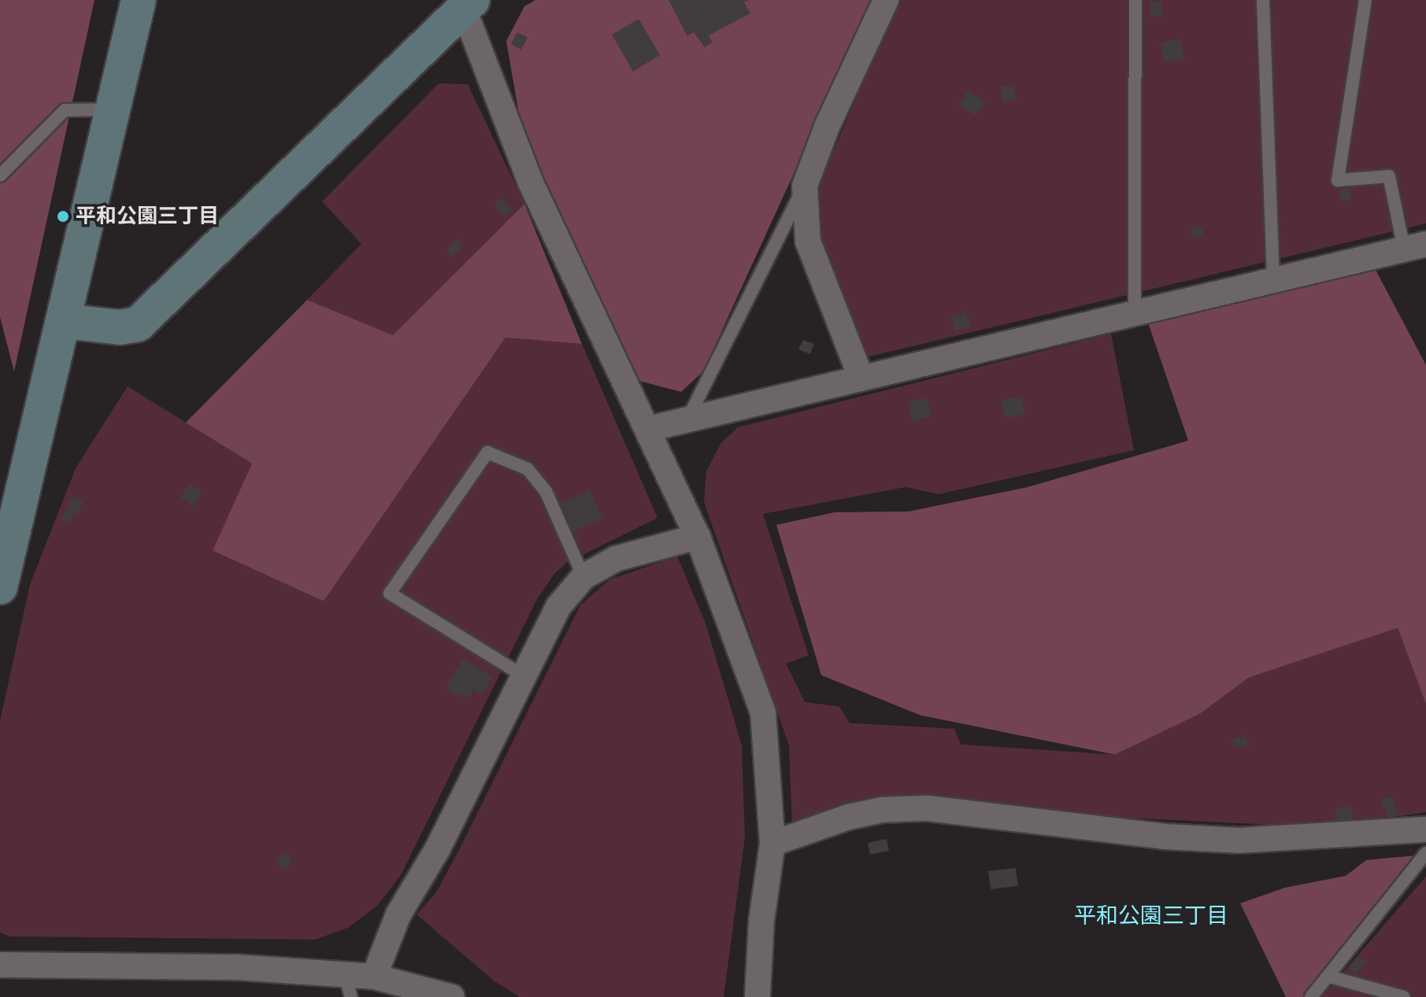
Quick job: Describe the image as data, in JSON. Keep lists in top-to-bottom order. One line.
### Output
{"districts":["平和公園三丁目"],"places":["平和公園三丁目"]}
